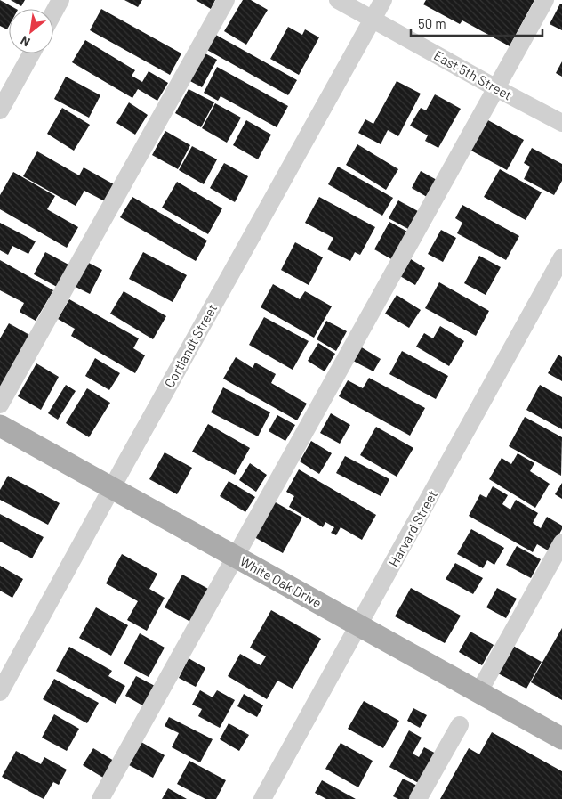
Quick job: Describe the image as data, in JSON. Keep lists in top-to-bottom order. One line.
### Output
{"streets":{"main road":["White Oak Drive"],"street":["East 5th Street","Cortlandt Street","Harvard Street"]},"crossings":[["East 5th Street","Cortlandt Street"],["Cortlandt Street","White Oak Drive"],["Harvard Street","White Oak Drive"]],"scale_bar":"50 m","north":"bottom left"}
